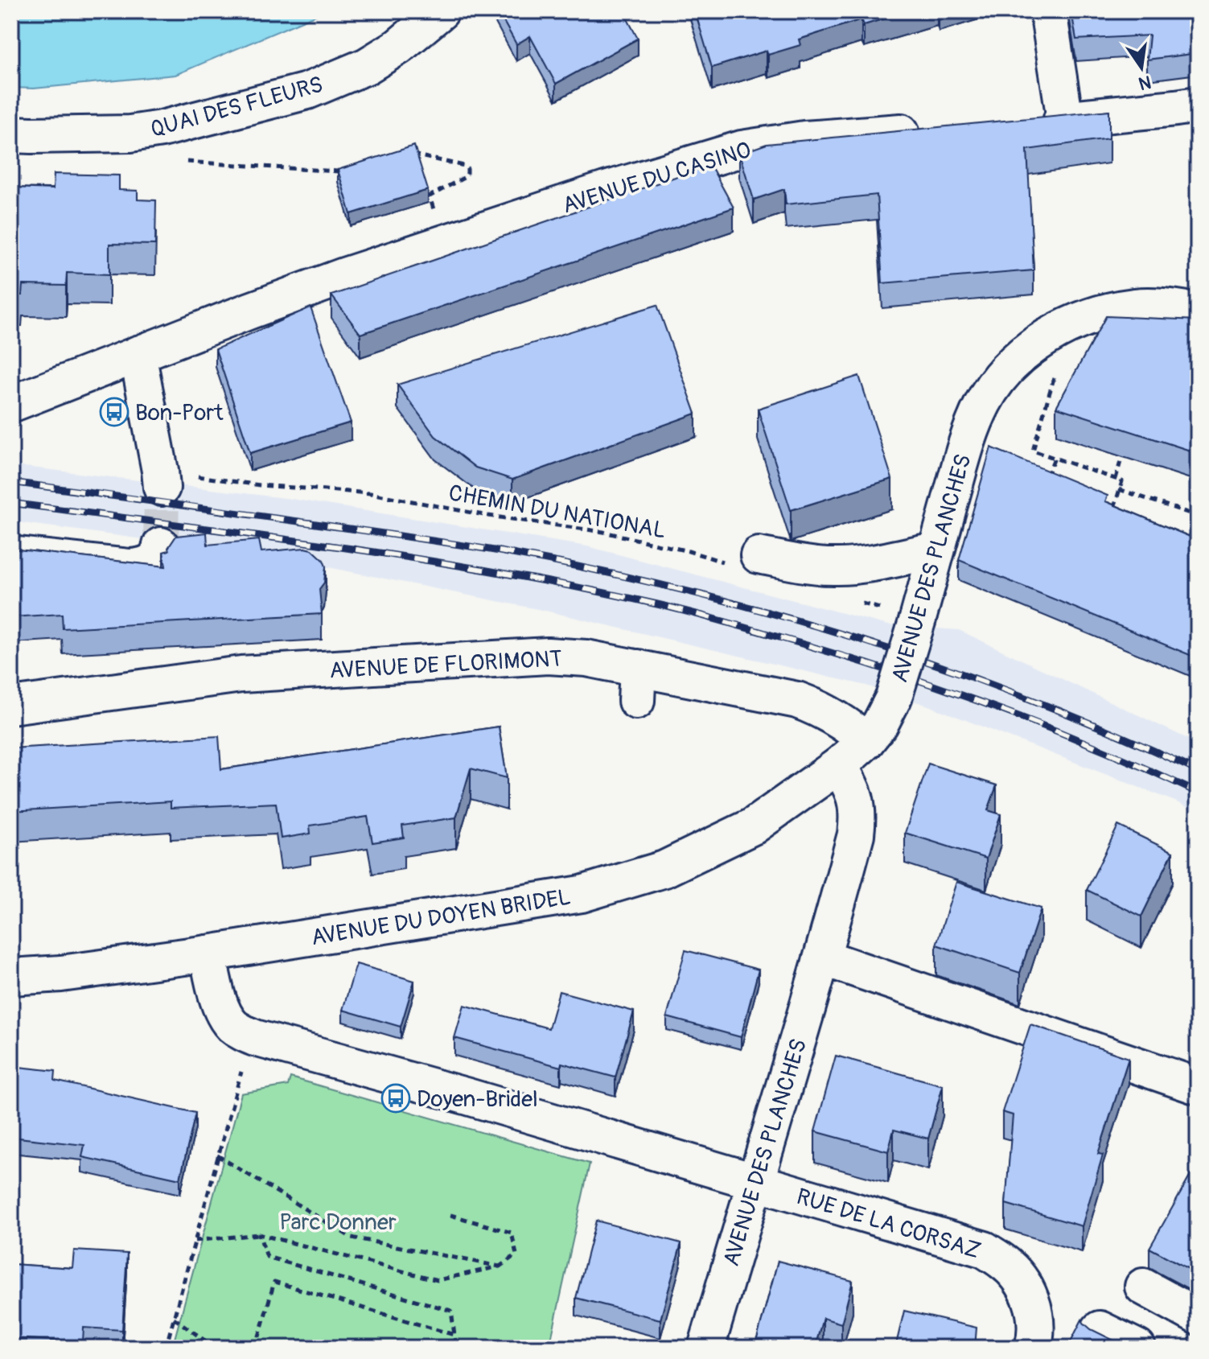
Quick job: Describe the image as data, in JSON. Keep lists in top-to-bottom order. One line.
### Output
{"streets":{"street":["QUAI DES FLEURS","AVENUE DU CASINO","AVENUE DES PLANCHES","AVENUE DE FLORIMONT","AVENUE DU DOYEN BRIDEL","RUE DE LA CORSAZ"],"path":["CHEMIN DU NATIONAL"]},"crossings":[["AVENUE DES PLANCHES","AVENUE DE FLORIMONT"],["AVENUE DES PLANCHES","AVENUE DU DOYEN BRIDEL"],["AVENUE DES PLANCHES","RUE DE LA CORSAZ"],["AVENUE DU DOYEN BRIDEL","RUE DE LA CORSAZ"]],"parks":["Parc Donner"],"places":{"bus stop":["Bon-Port","Doyen-Bridel"]},"north":"bottom"}
